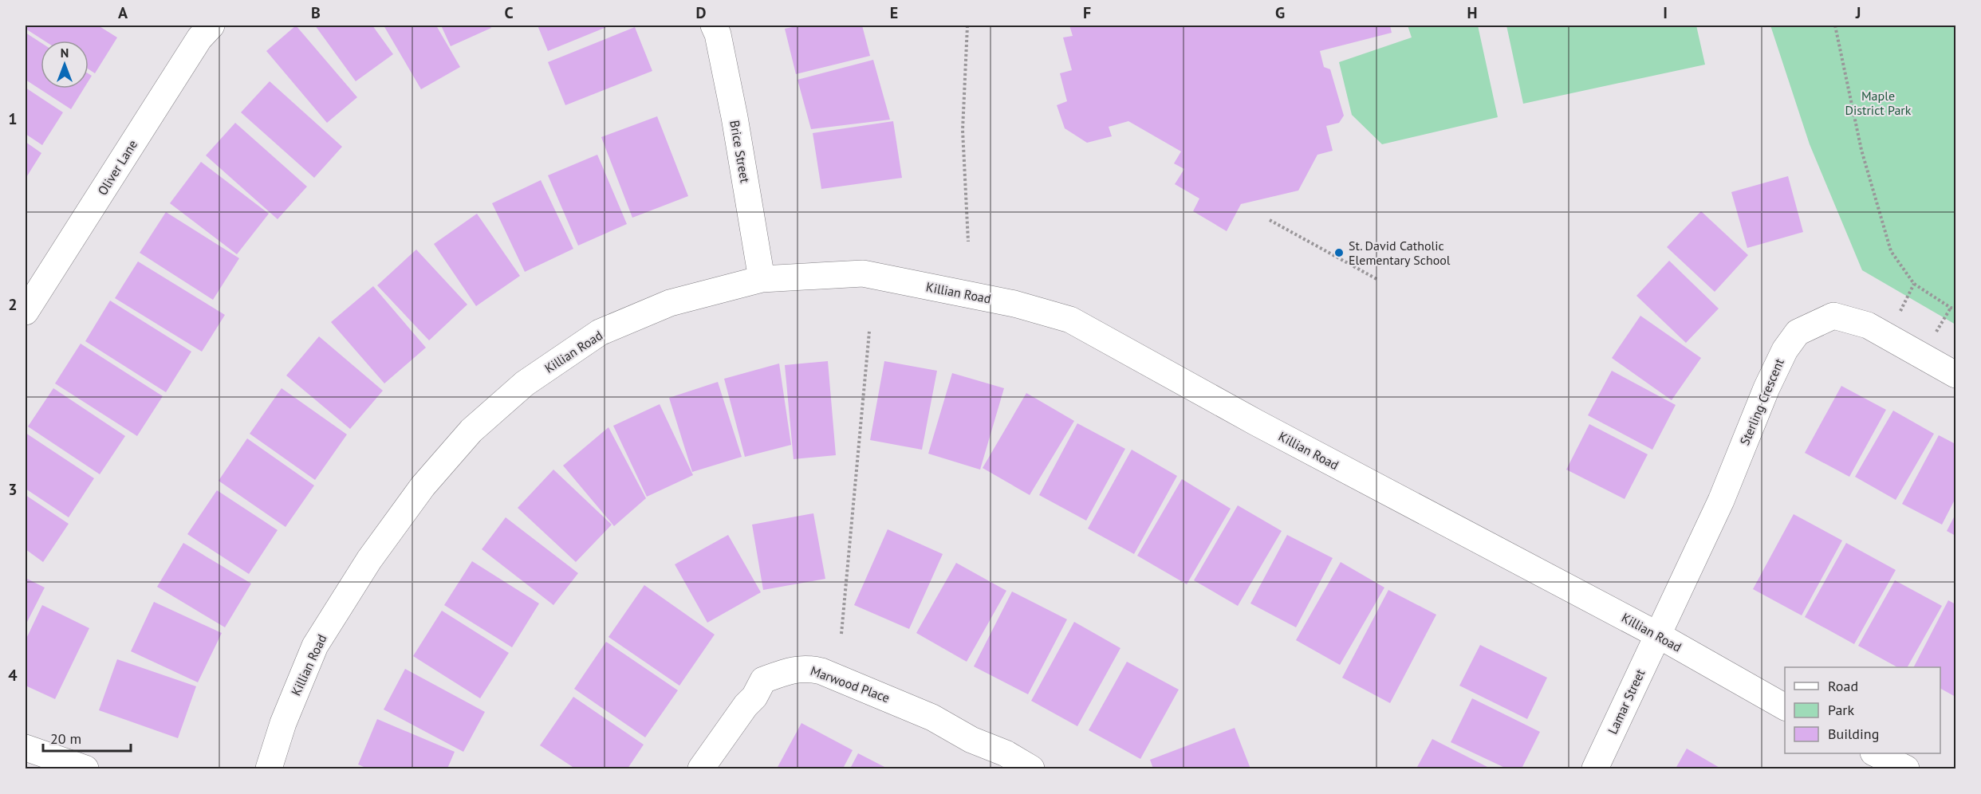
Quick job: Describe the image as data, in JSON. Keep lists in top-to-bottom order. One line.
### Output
{"streets":{"street":["Brice Street","Oliver Lane","Killian Road","Sterling Crescent","Marwood Place","Lamar Street"]},"crossings":[["Brice Street","Killian Road"],["Killian Road","Sterling Crescent"],["Killian Road","Lamar Street"],["Sterling Crescent","Lamar Street"]],"parks":["Maple District Park"],"places":["St. David Catholic Elementary School"],"legend":["Road","Park","Building"],"scale_bar":"20 m","north":"top","grid":{"columns":["A","B","C","D","E","F","G","H","I","J"],"rows":["1","2","3","4"]}}
